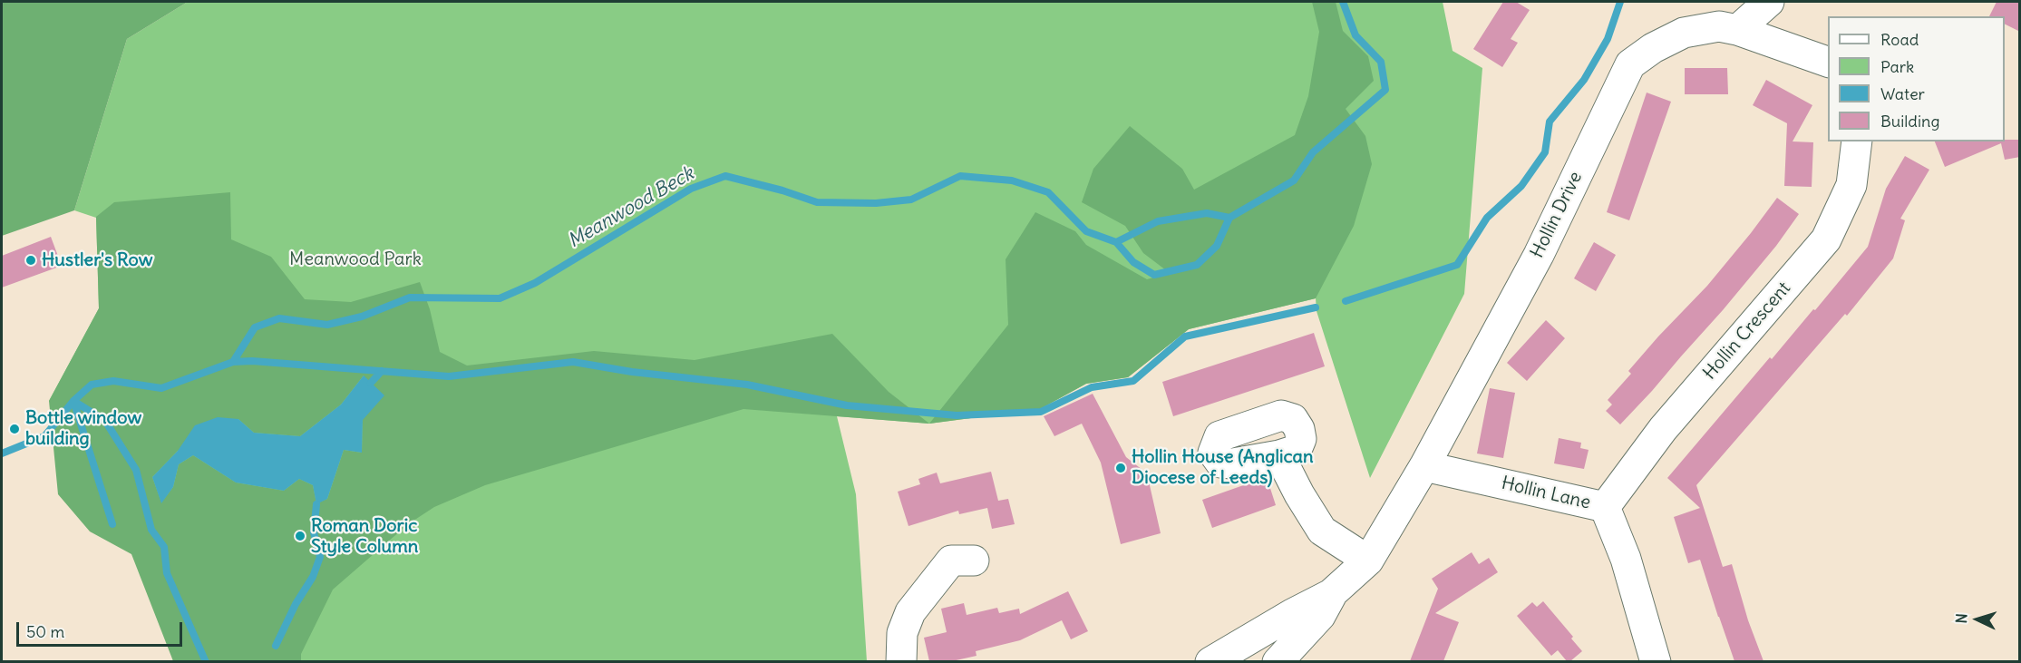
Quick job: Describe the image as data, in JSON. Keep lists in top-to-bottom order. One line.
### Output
{"streets":{"street":["Hollin Drive","Hollin Crescent","Hollin Lane"]},"crossings":[["Hollin Drive","Hollin Lane"],["Hollin Crescent","Hollin Lane"]],"water":["Meanwood Beck"],"parks":["Meanwood Park"],"places":["Hustler's Row","Bottle window building","Hollin House (Anglican Diocese of Leeds)","Roman Doric Style Column"],"legend":["Road","Park","Water","Building"],"scale_bar":"50 m","north":"left"}
